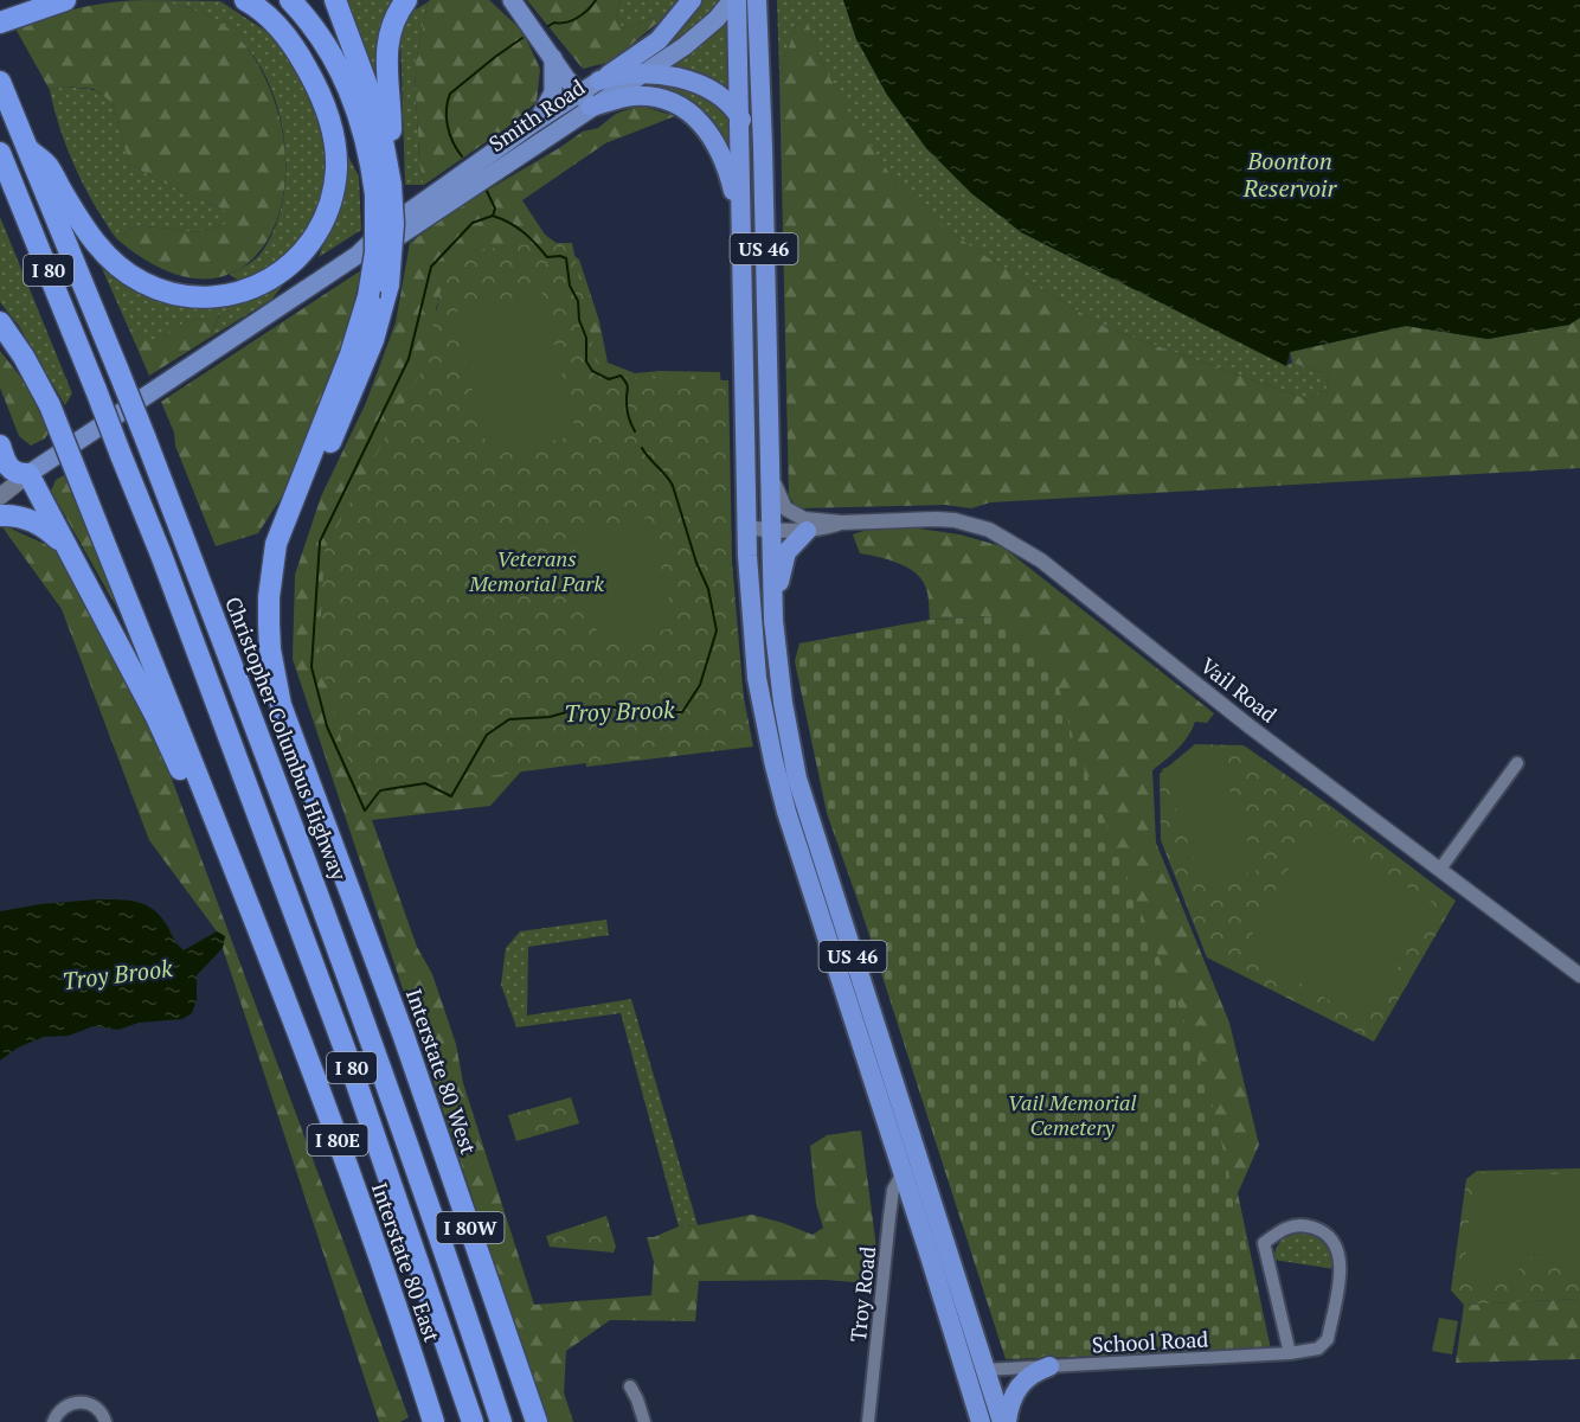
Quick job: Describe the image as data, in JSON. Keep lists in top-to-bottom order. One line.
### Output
{"streets":{"highway":["US 46","I 80","Christopher Columbus Highway","Interstate 80 West","I 80E","I 80W","Interstate 80 East"],"main road":["Smith Road"],"street":["Vail Road","Troy Road","School Road"]},"crossings":[["Smith Road","US 46"],["US 46","Vail Road"],["US 46","Troy Road"],["US 46","School Road"]],"water":["Boonton Reservoir","Troy Brook"],"parks":["Veterans Memorial Park","Vail Memorial Cemetery"]}
